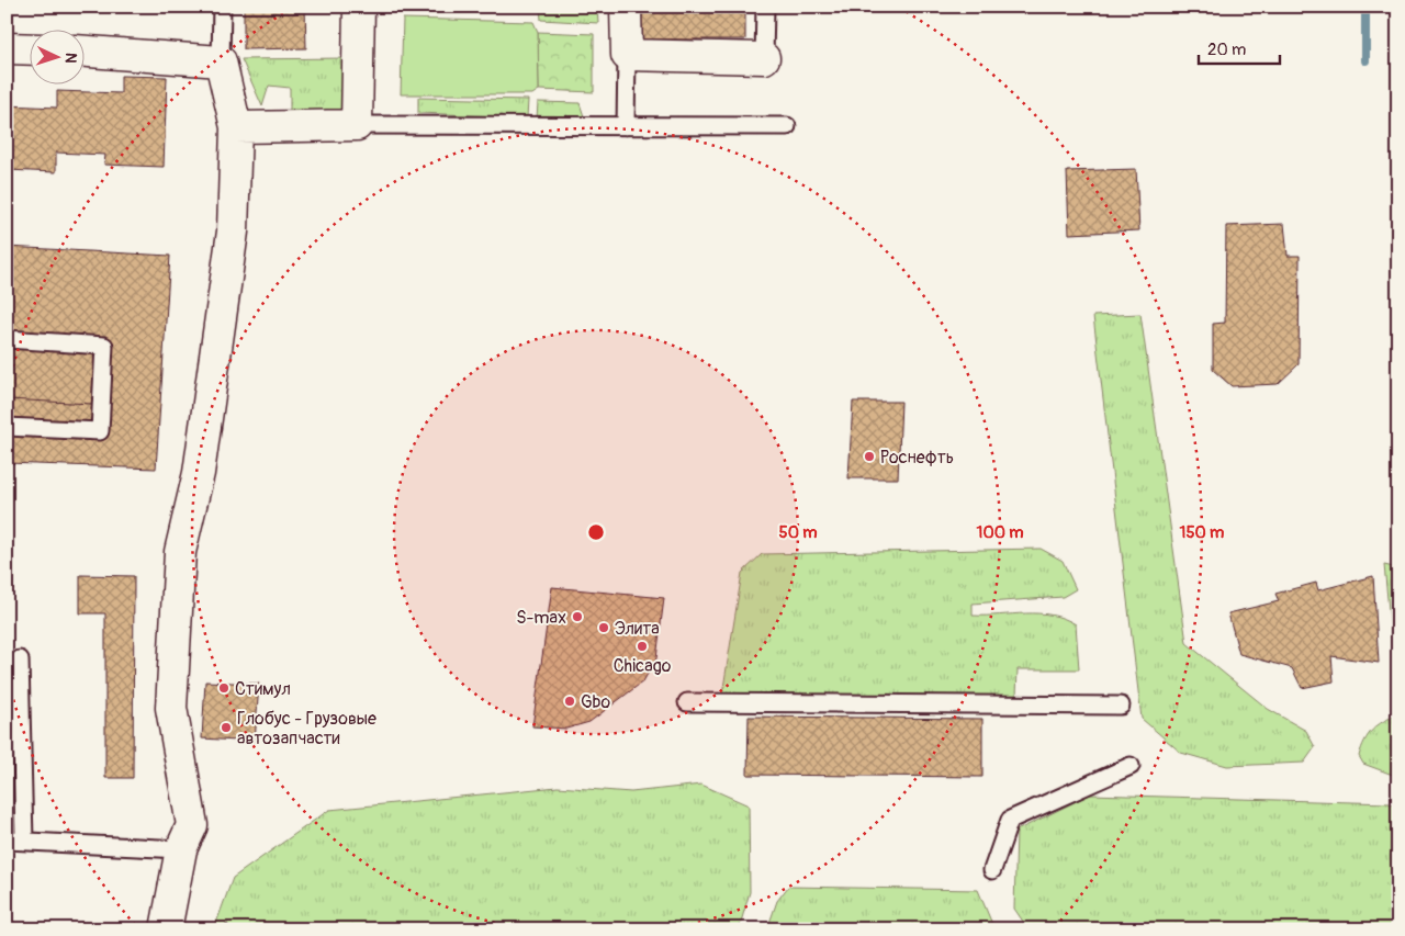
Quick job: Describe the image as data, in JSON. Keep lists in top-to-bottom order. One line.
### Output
{"places":["Роснефть","S-max","Элита","Chicago","Стимул","Gbo","Глобус - Грузовые автозапчасти"],"scale_bar":"20 m","north":"right","rings":["50 m","100 m","150 m"]}
